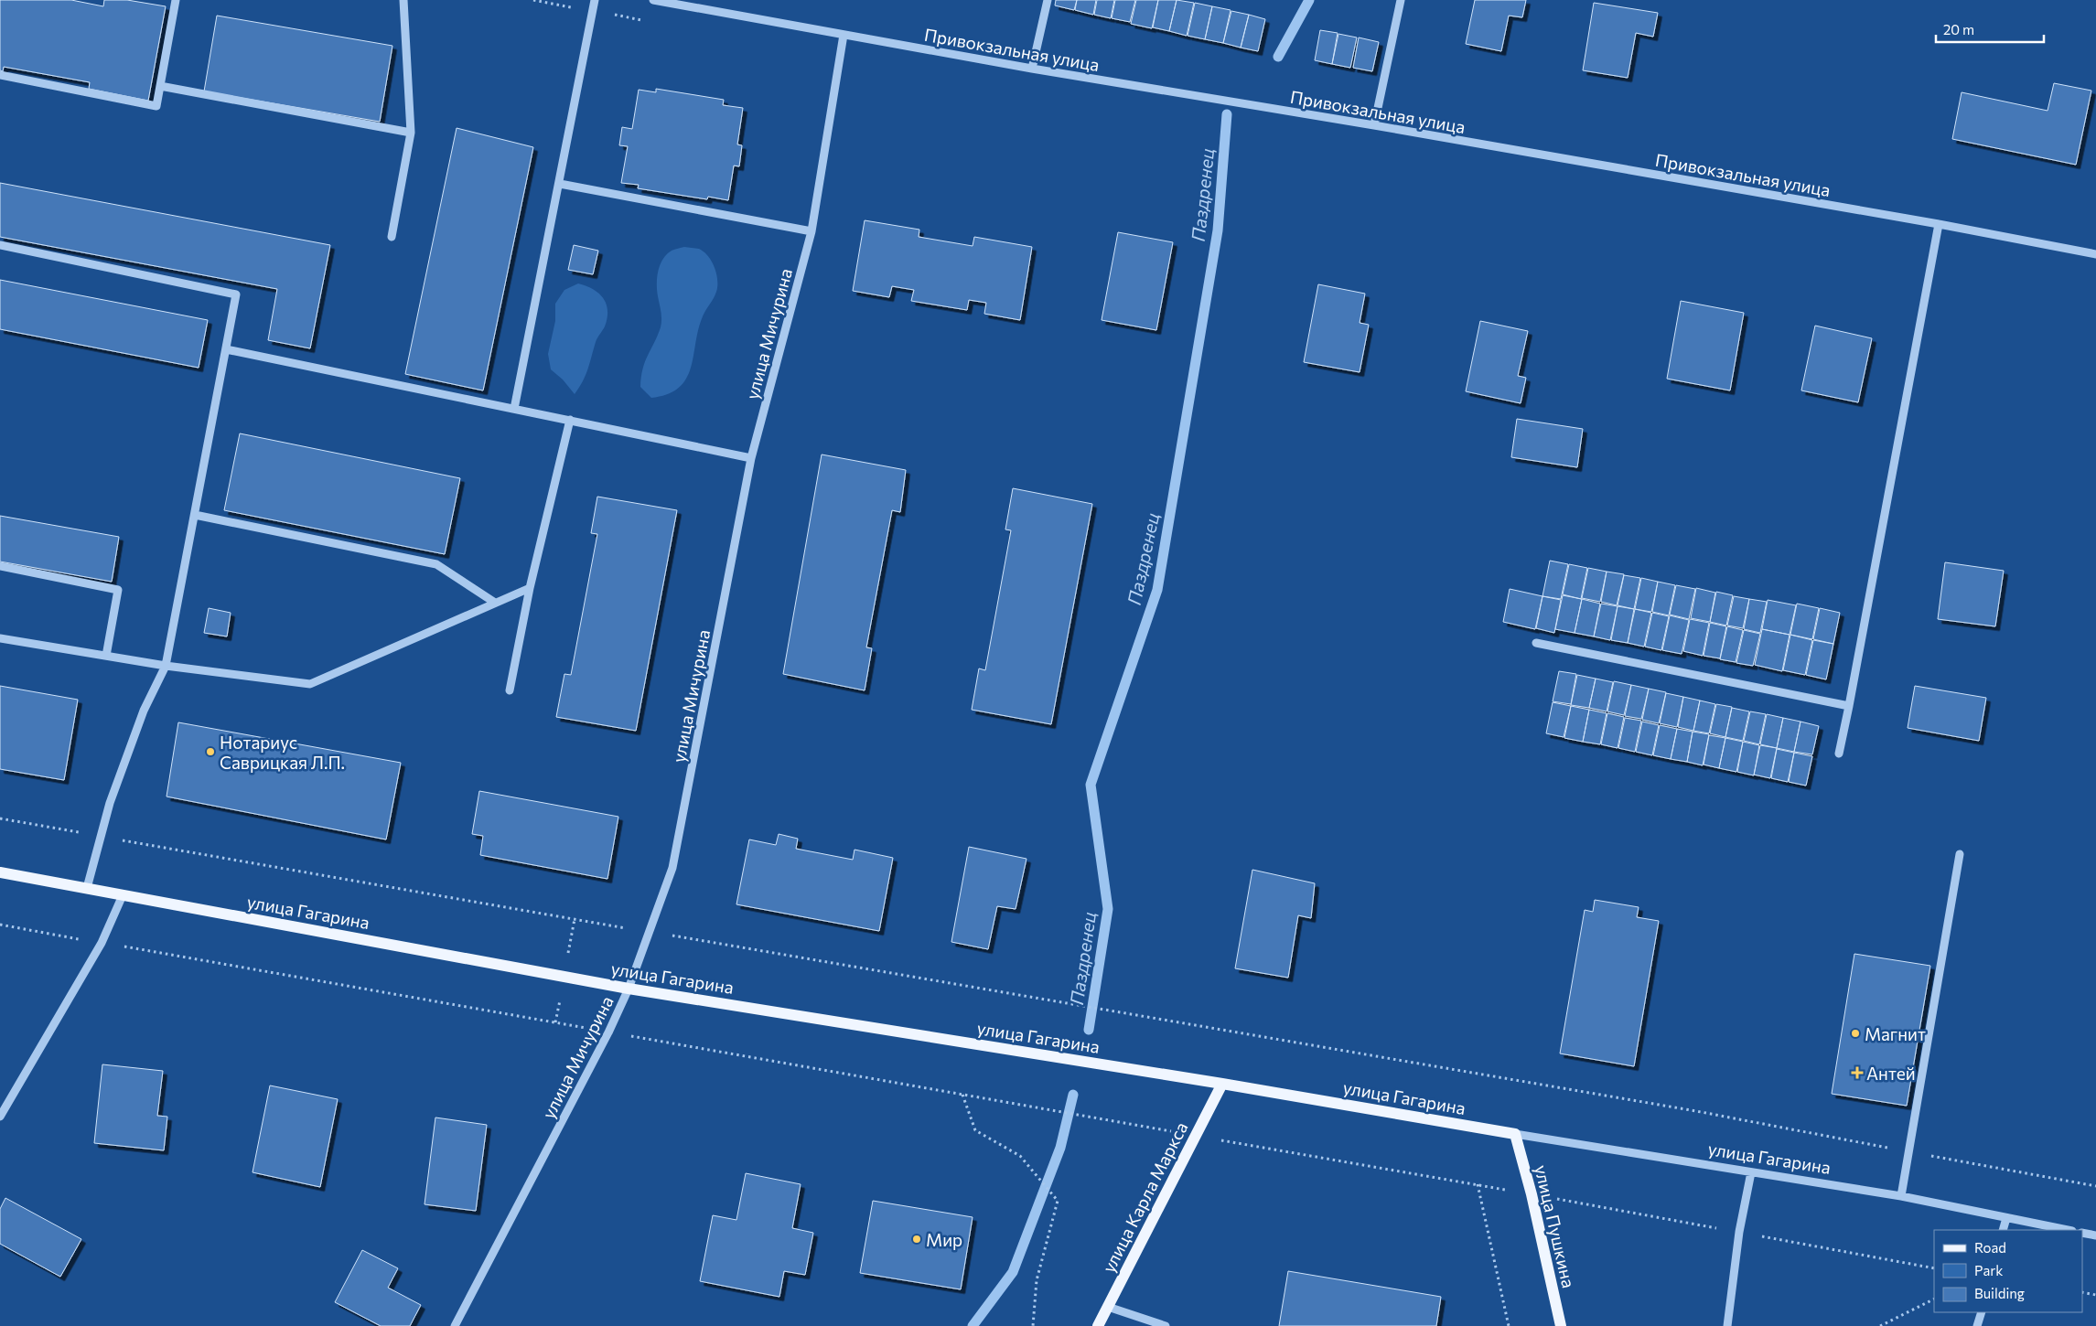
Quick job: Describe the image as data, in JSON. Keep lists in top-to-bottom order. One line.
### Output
{"streets":{"main road":["улица Гагарина","улица Карла Маркса","улица Пушкина"],"street":["Привокзальная улица","улица Мичурина"]},"crossings":[["Привокзальная улица","улица Мичурина"],["улица Мичурина","улица Гагарина"],["улица Гагарина","улица Карла Маркса"],["улица Гагарина","улица Пушкина"]],"water":["Паздренец"],"places":{"other":["Нотариус Саврицкая Л.П.","Магнит","Мир"],"health":["Антей"]},"legend":["Road","Park","Building"],"scale_bar":"20 m"}
